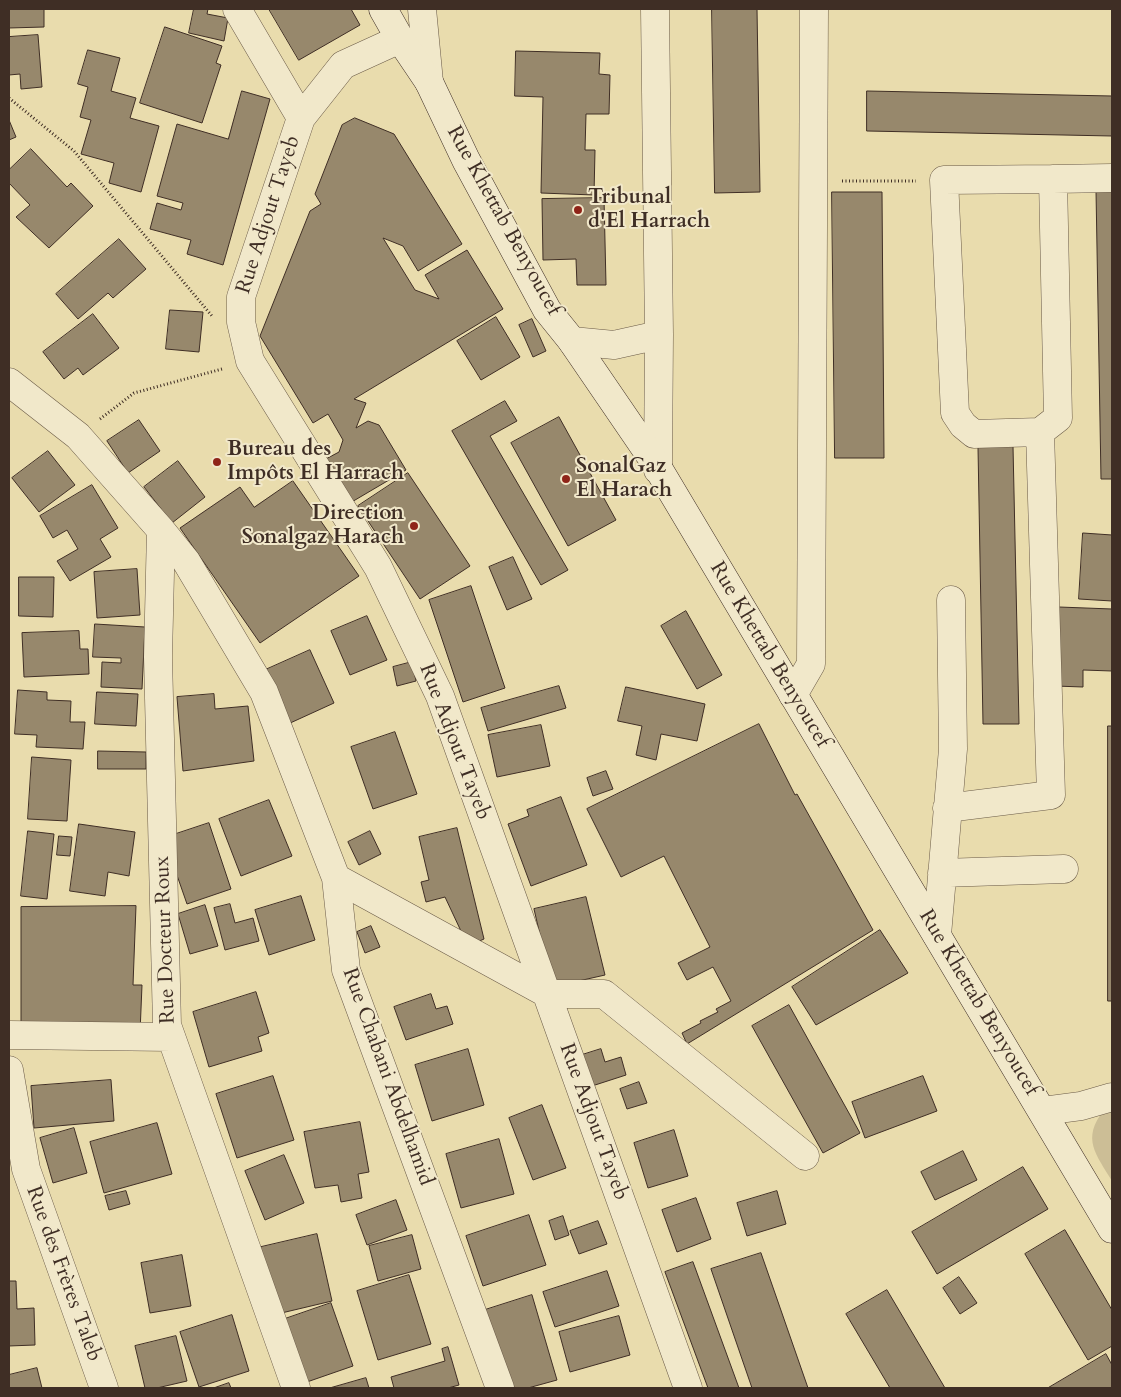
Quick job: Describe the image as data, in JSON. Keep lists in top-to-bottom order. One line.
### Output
{"streets":{"street":["Rue Adjout Tayeb","Rue Khettab Benyoucef","Rue Docteur Roux","Rue Chabani Abdelhamid","Rue des Frères Taleb"]},"crossings":[["Rue Docteur Roux","Rue Chabani Abdelhamid"]],"places":["Tribunal d'El Harrach","Bureau des Impôts El Harrach","SonalGaz El Harach","Direction Sonalgaz Harach"]}
